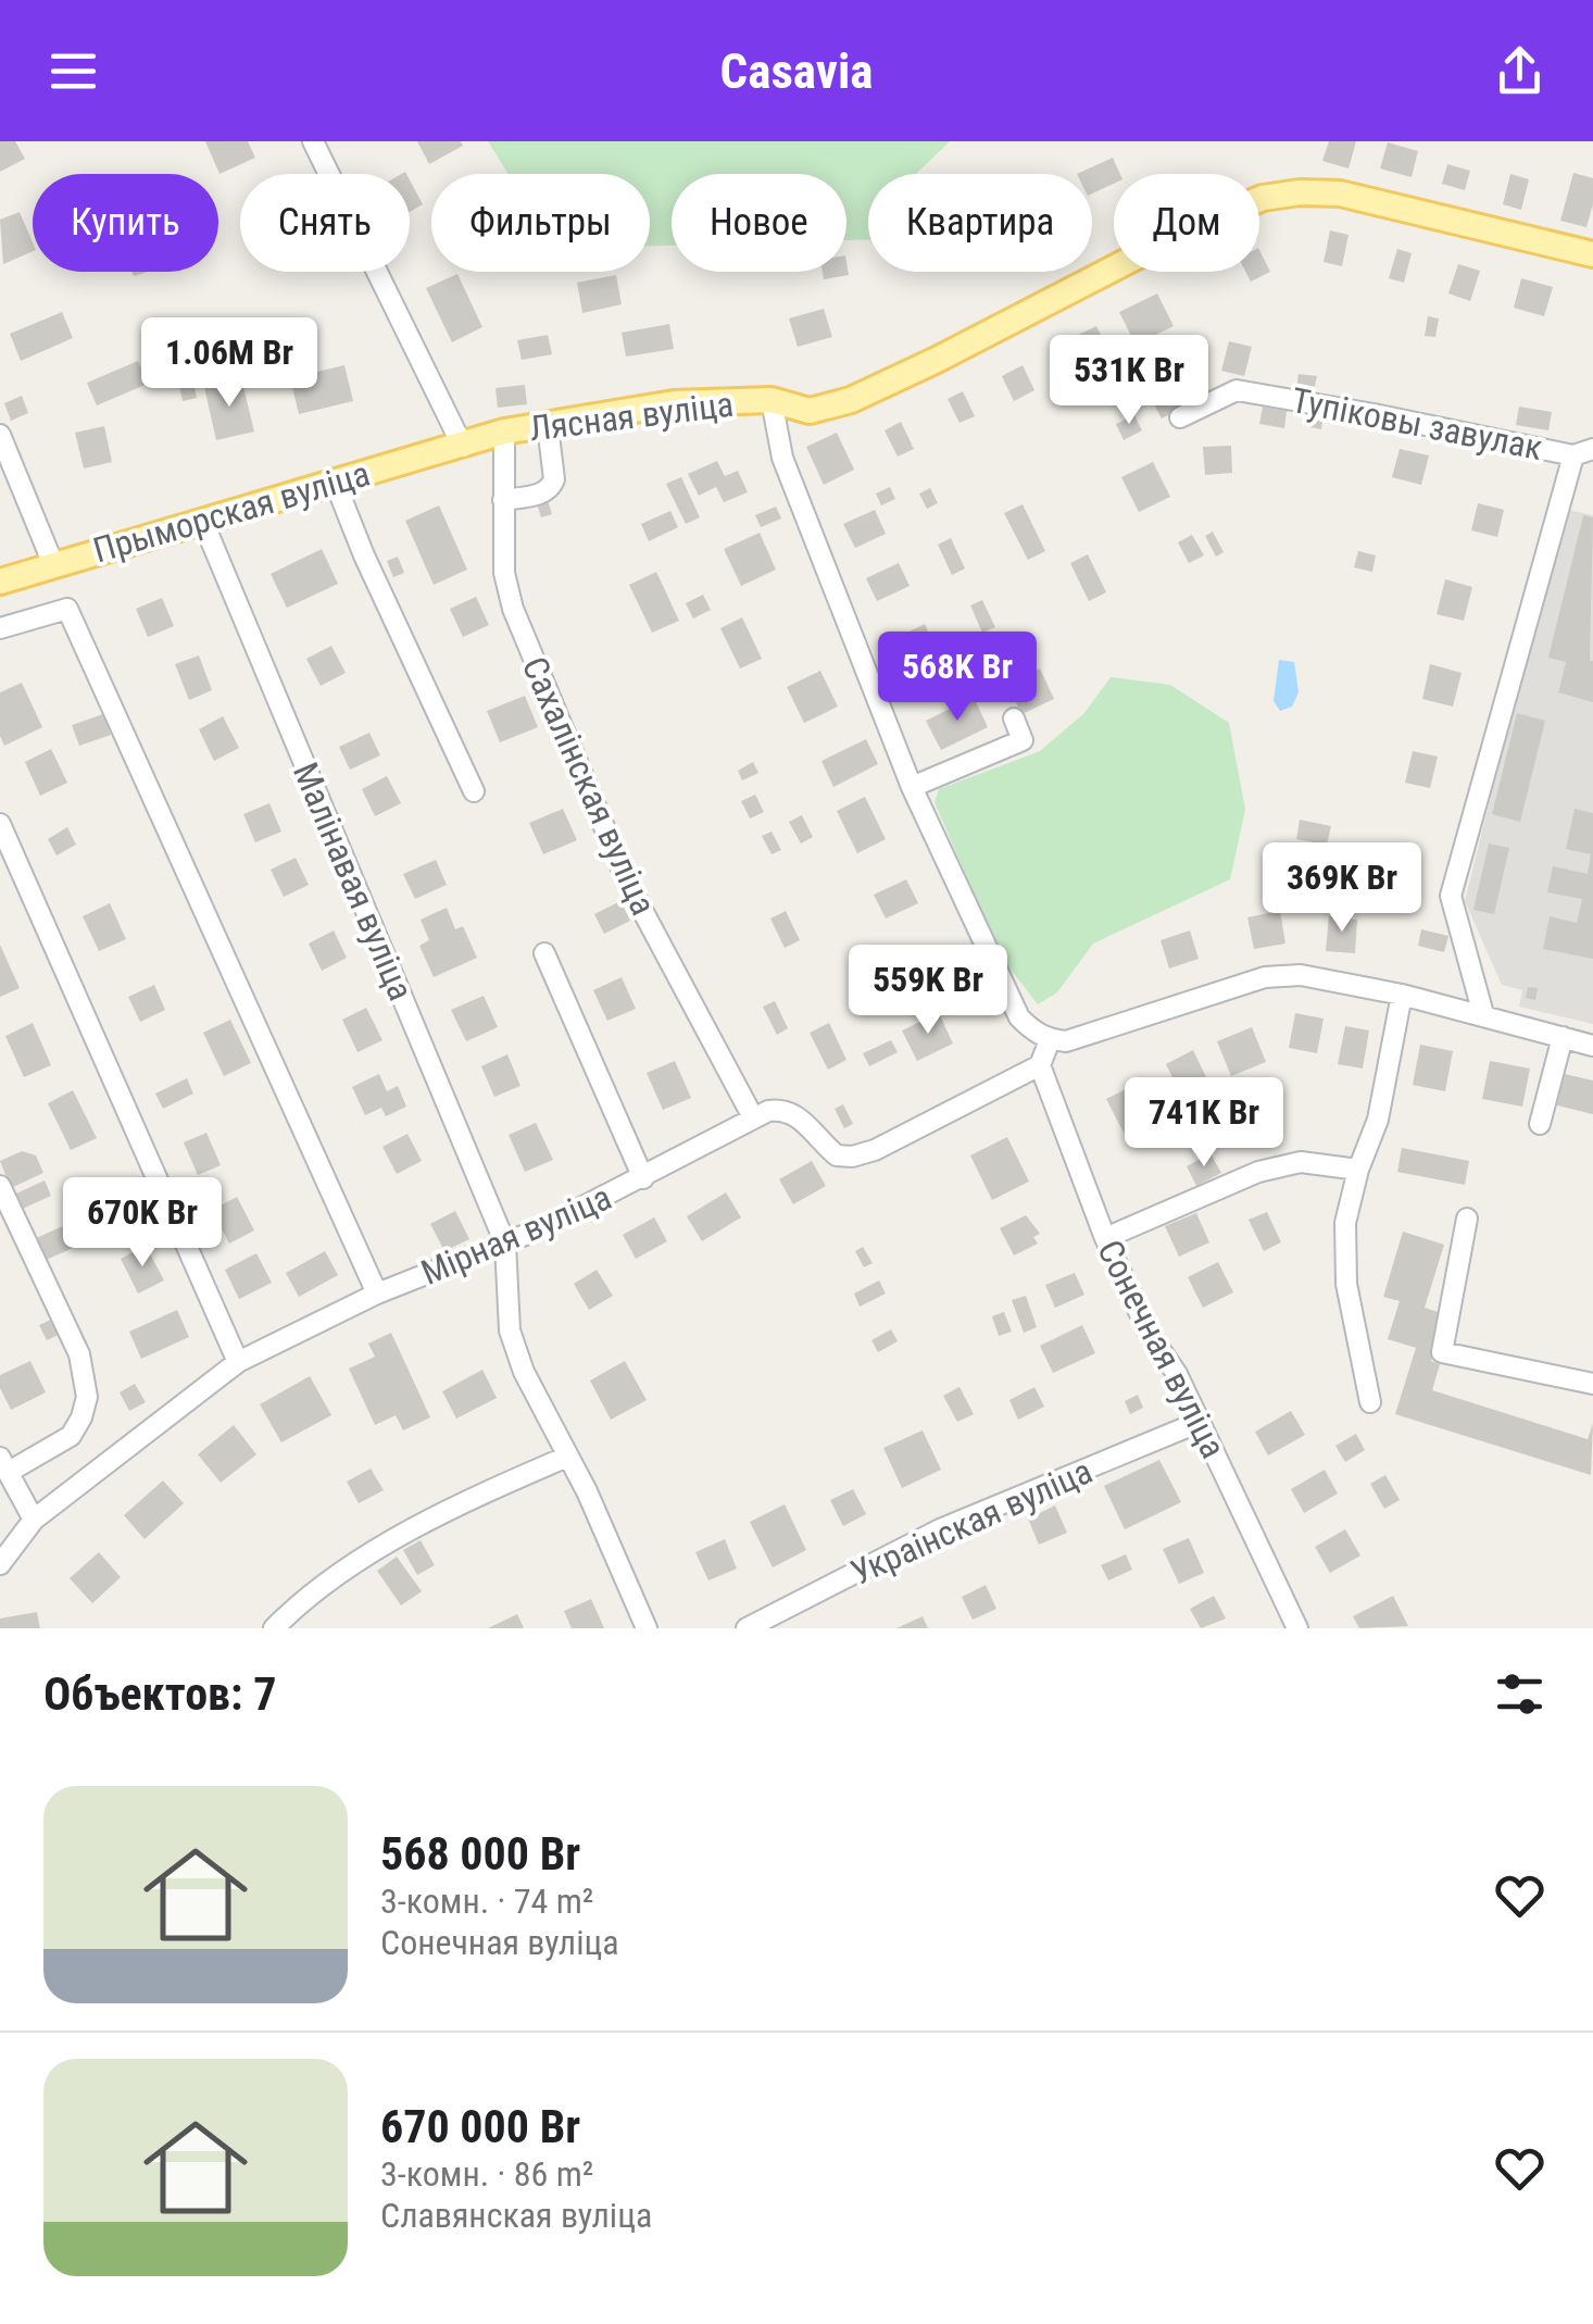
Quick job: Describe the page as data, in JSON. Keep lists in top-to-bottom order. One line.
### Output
{"streets":{"main road":["Лясная вуліца","Прыморская вуліца"],"street":["Тупіковы завулак","Сахалінская вуліца","Малінавая вуліца","Мірная вуліца","Сонечная вуліца","Украінская вуліца"]},"crossings":[["Лясная вуліца","Прыморская вуліца"],["Лясная вуліца","Сахалінская вуліца"],["Прыморская вуліца","Малінавая вуліца"],["Сахалінская вуліца","Мірная вуліца"],["Малінавая вуліца","Мірная вуліца"],["Сонечная вуліца","Украінская вуліца"]],"page":{"header":"Casavia","chip":["Купить","Снять","Фильтры","Новое","Квартира","Дом"],"price":["1.06M Br","531K Br","568K Br","369K Br","559K Br","741K Br","670K Br"],"heading":"Объектов: 7","list":[{"name":"568 000 Br","note":"3-комн. · 74 m² · Сонечная вуліца"},{"name":"670 000 Br","note":"3-комн. · 86 m² · Славянская вуліца"}]}}
